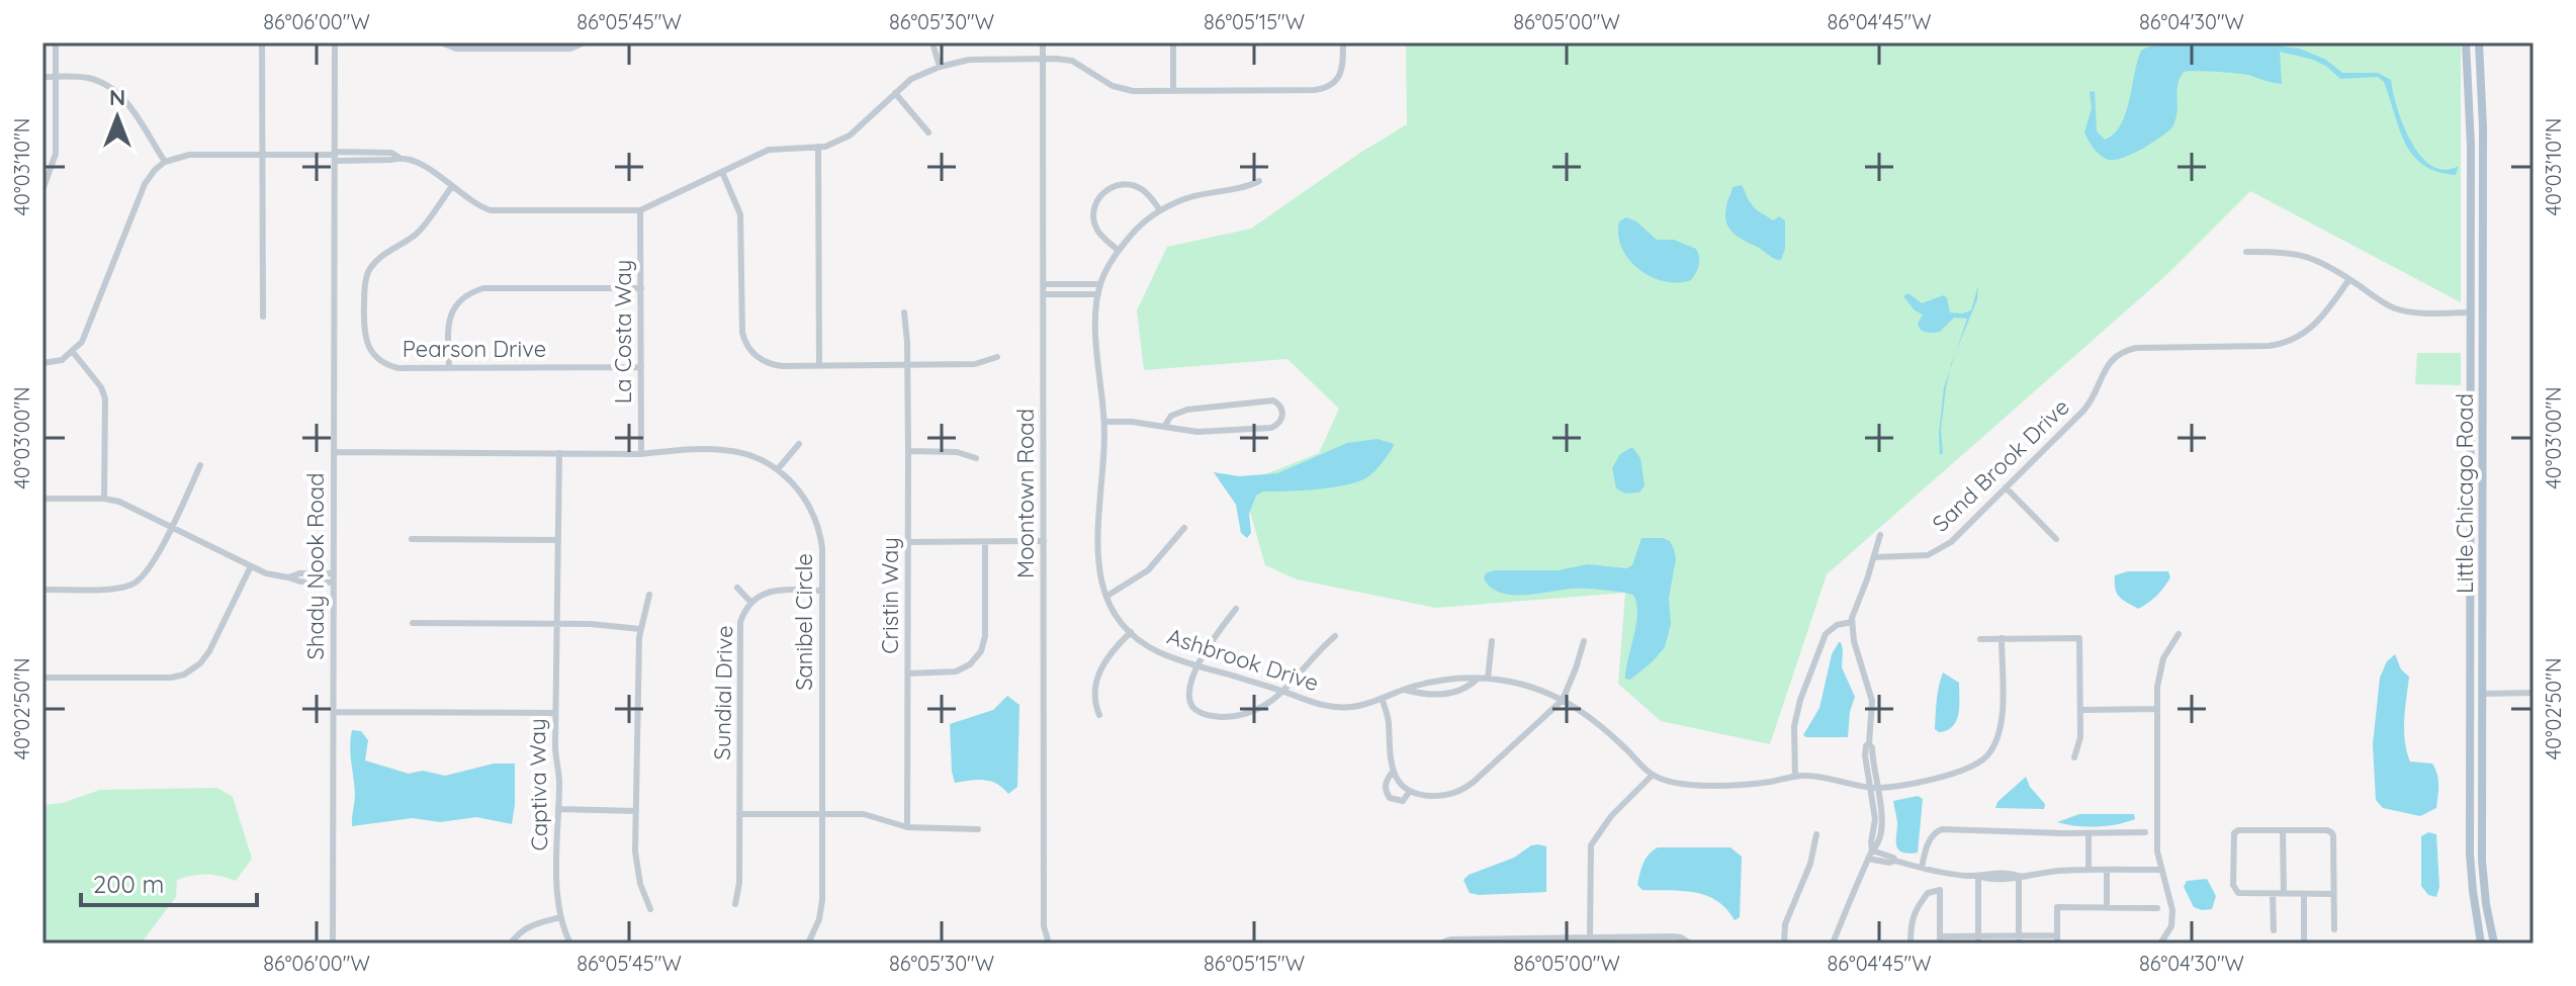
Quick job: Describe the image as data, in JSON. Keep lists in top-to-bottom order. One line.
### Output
{"streets":{"main road":["Little Chicago Road"],"street":["La Costa Way","Pearson Drive","Sand Brook Drive","Moontown Road","Shady Nook Road","Cristin Way","Sanibel Circle","Ashbrook Drive","Sundial Drive","Captiva Way"]},"crossings":[["La Costa Way","Pearson Drive"],["La Costa Way","Sanibel Circle"],["Shady Nook Road","Sanibel Circle"],["Sanibel Circle","Sundial Drive"],["Sanibel Circle","Captiva Way"]],"scale_bar":"200 m","north":"top","coordinates":["86°06'00\"W","86°05'45\"W","86°05'30\"W","86°05'15\"W","86°05'00\"W","86°04'45\"W","86°04'30\"W","40°03'10\"N","40°03'00\"N","40°02'50\"N"]}
